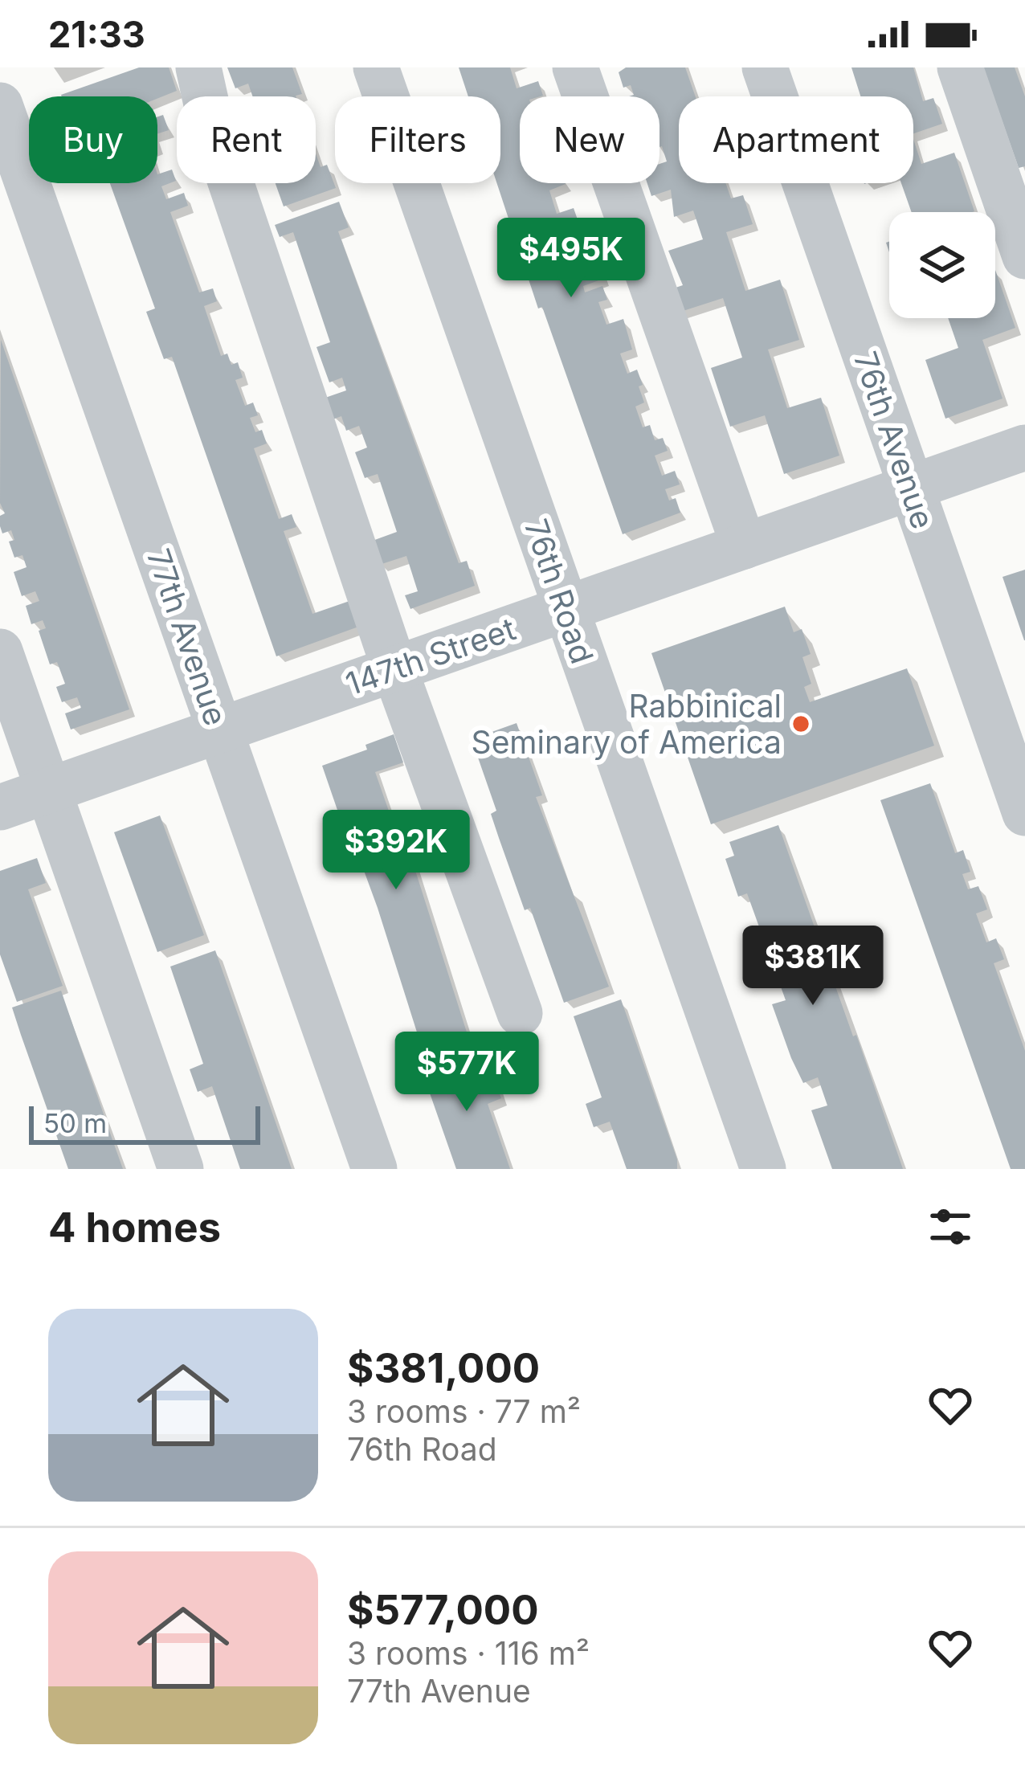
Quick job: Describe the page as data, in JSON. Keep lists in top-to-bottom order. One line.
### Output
{"streets":{"street":["76th Avenue","76th Road","77th Avenue","147th Street"]},"crossings":[["76th Avenue","147th Street"],["76th Road","147th Street"],["77th Avenue","147th Street"]],"places":["Rabbinical Seminary of America"],"scale_bar":"50 m","page":{"status":"21:33","chip":["Buy","Rent","Filters","New","Apartment"],"price":["$495K","$392K","$381K","$577K"],"scale":"50 m","heading":"4 homes","list":[{"name":"$381,000","note":"3 rooms · 77 m² · 76th Road"},{"name":"$577,000","note":"3 rooms · 116 m² · 77th Avenue"}]}}
